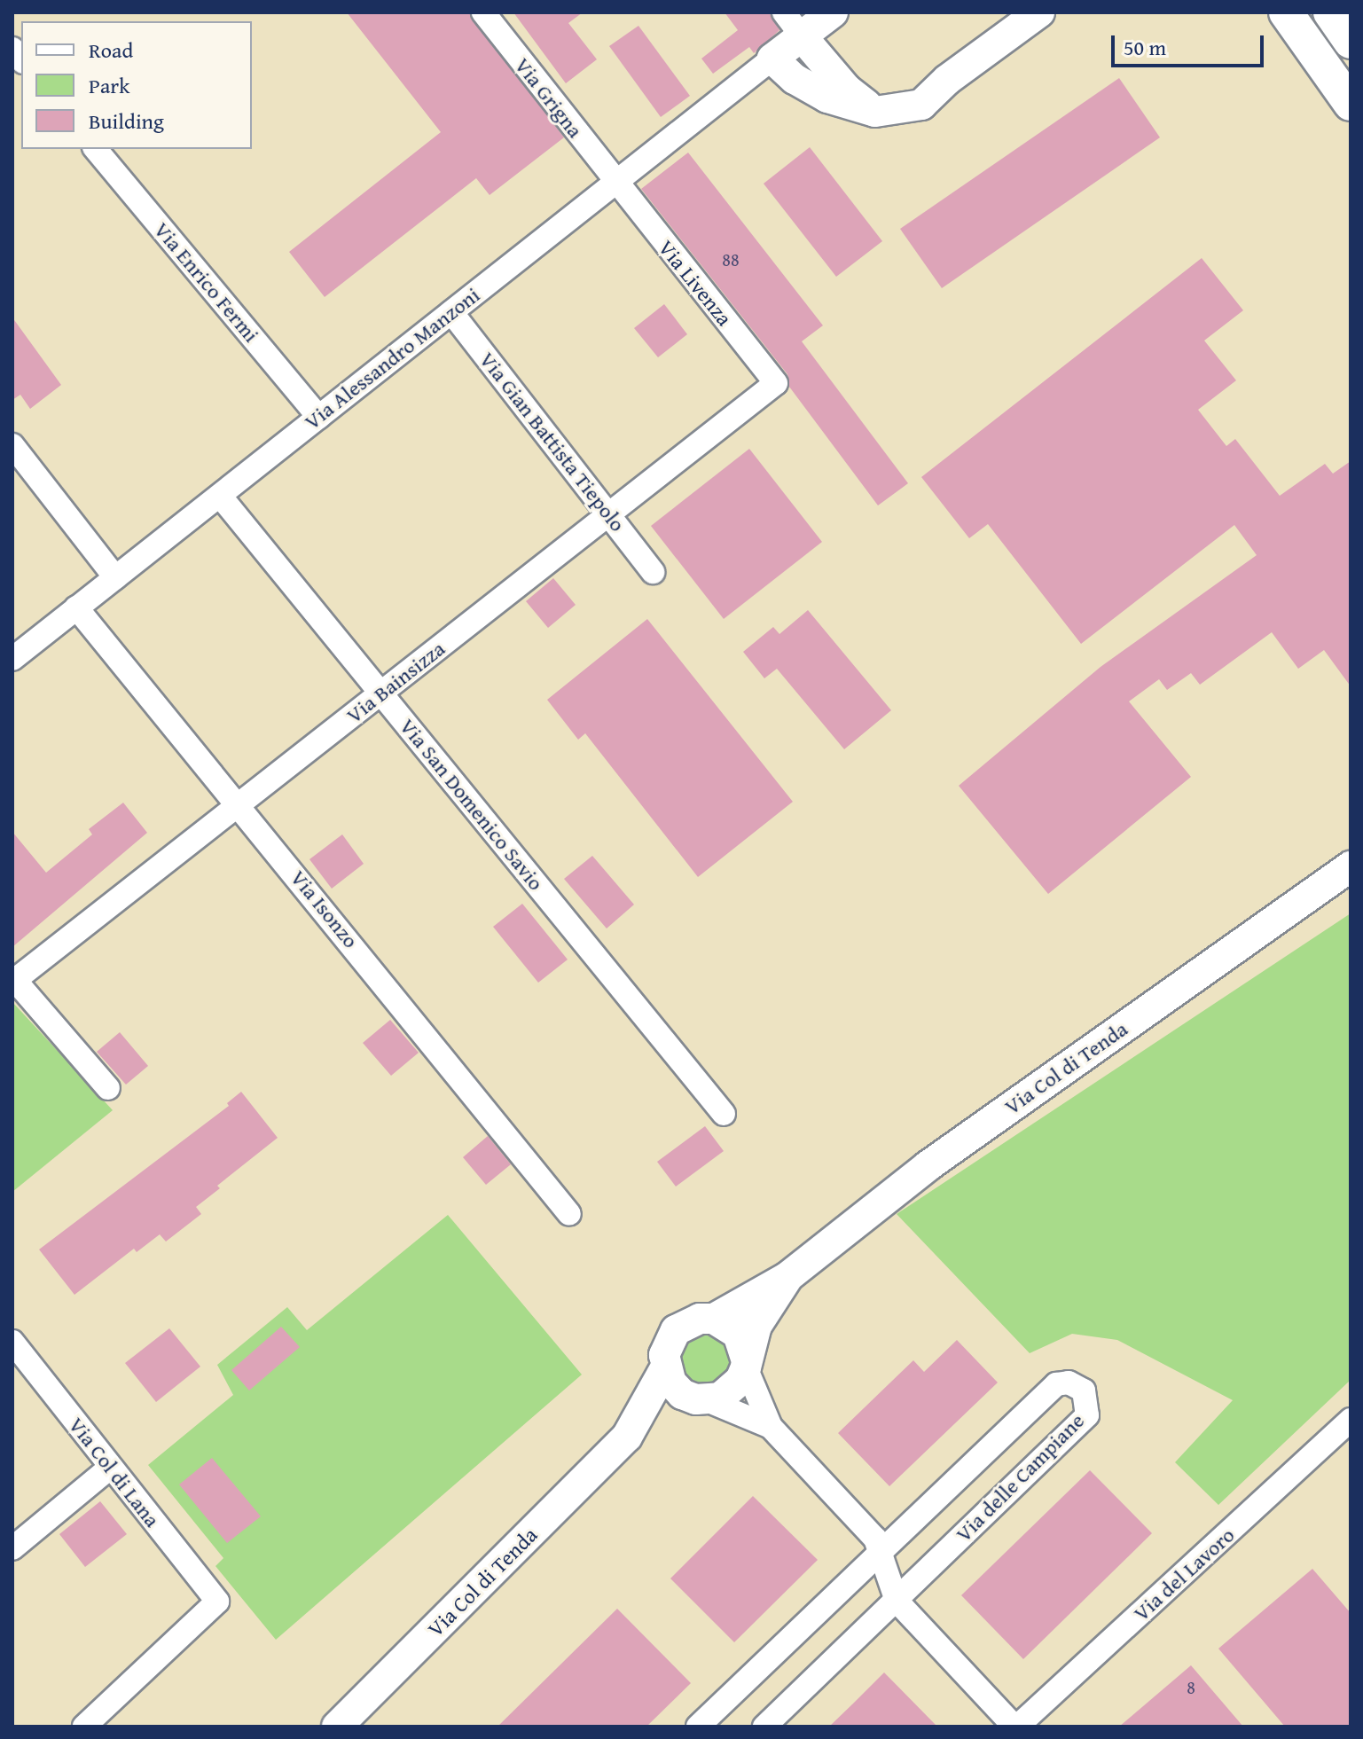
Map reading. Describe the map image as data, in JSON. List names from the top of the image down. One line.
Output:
{"streets":{"main road":["Via Alessandro Manzoni","Via Col di Tenda"],"street":["Via Grigna","Via Enrico Fermi","Via Livenza","Via Gian Battista Tiepolo","Via Bainsizza","Via San Domenico Savio","Via Isonzo","Via Col di Lana","Via delle Campiane","Via del Lavoro"]},"crossings":[["Via Grigna","Via Livenza"],["Via Grigna","Via Alessandro Manzoni"],["Via Enrico Fermi","Via Alessandro Manzoni"],["Via Livenza","Via Alessandro Manzoni"],["Via Livenza","Via Bainsizza"],["Via Alessandro Manzoni","Via Gian Battista Tiepolo"],["Via Alessandro Manzoni","Via San Domenico Savio"],["Via Alessandro Manzoni","Via Isonzo"],["Via Gian Battista Tiepolo","Via Bainsizza"],["Via Bainsizza","Via San Domenico Savio"],["Via Bainsizza","Via Isonzo"]],"house_numbers":["88","8"],"legend":["Road","Park","Building"],"scale_bar":"50 m"}
